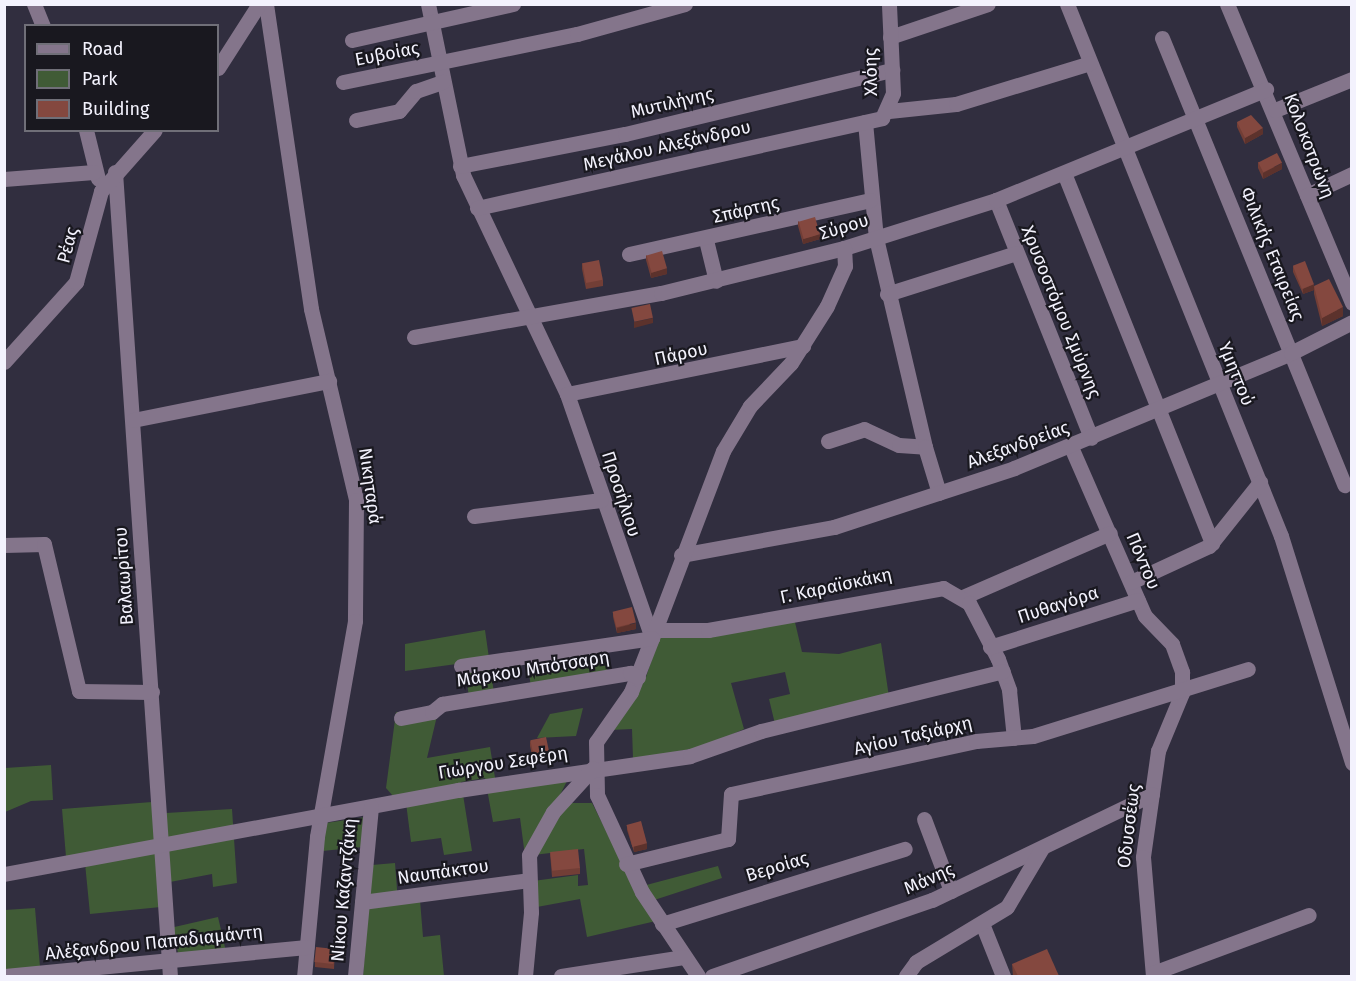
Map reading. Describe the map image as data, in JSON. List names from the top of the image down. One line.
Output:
{"streets":{"street":["Ευβοίας","Χλόης","Μυτιλήνης","Μεγάλου Αλεξάνδρου","Κολοκοτρώνη","Σπάρτης","Σύρου","Ρέας","Φιλικής Εταιρείας","Χρυσοστόμου Σμύρνης","Πάρου","Υμηττού","Αλεξανδρείας","Νικηταρά","Προσήλιου","Πόντου","Βαλαωρίτου","Γ. Καραϊσκάκη","Πυθαγόρα","Μάρκου Μπότσαρη","Αγίου Ταξιάρχη","Γιώργου Σεφέρη","Οδυσσέως","Βεροίας","Ναυπάκτου","Μάνης","Νίκου Καζαντζάκη","Αλέξανδρου Παπαδιαμάντη"]},"crossings":[["Ευβοίας","Προσήλιου"],["Χλόης","Μυτιλήνης"],["Χλόης","Μεγάλου Αλεξάνδρου"],["Μυτιλήνης","Προσήλιου"],["Μεγάλου Αλεξάνδρου","Προσήλιου"],["Κολοκοτρώνη","Σύρου"],["Σύρου","Φιλικής Εταιρείας"],["Σύρου","Χρυσοστόμου Σμύρνης"],["Σύρου","Υμηττού"],["Σύρου","Προσήλιου"],["Ρέας","Βαλαωρίτου"],["Φιλικής Εταιρείας","Αλεξανδρείας"],["Χρυσοστόμου Σμύρνης","Αλεξανδρείας"],["Πάρου","Προσήλιου"],["Υμηττού","Αλεξανδρείας"],["Αλεξανδρείας","Πόντου"],["Νικηταρά","Γιώργου Σεφέρη"],["Νικηταρά","Αλέξανδρου Παπαδιαμάντη"],["Προσήλιου","Γ. Καραϊσκάκη"],["Πόντου","Πυθαγόρα"],["Πόντου","Αγίου Ταξιάρχη"],["Πόντου","Οδυσσέως"],["Βαλαωρίτου","Γιώργου Σεφέρη"],["Βαλαωρίτου","Αλέξανδρου Παπαδιαμάντη"],["Αγίου Ταξιάρχη","Οδυσσέως"],["Γιώργου Σεφέρη","Νίκου Καζαντζάκη"],["Οδυσσέως","Μάνης"],["Ναυπάκτου","Νίκου Καζαντζάκη"]],"legend":["Road","Park","Building"]}
